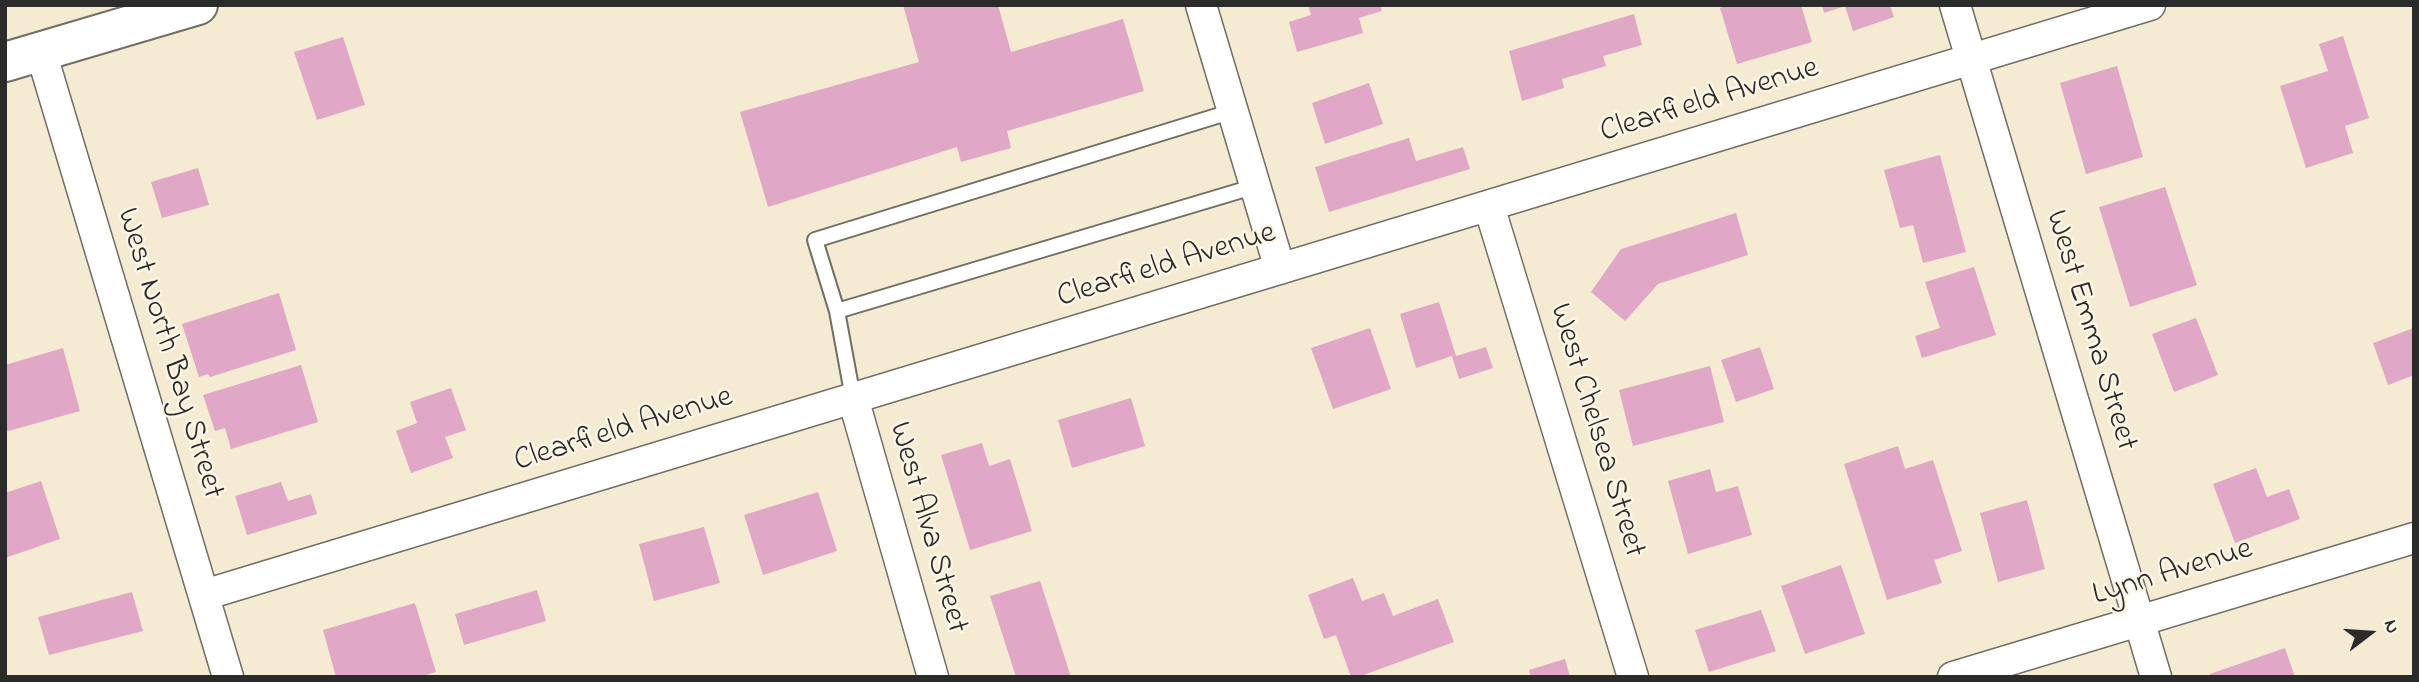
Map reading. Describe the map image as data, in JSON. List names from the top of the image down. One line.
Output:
{"streets":{"street":["Clearfield Avenue","West Emma Street","West North Bay Street","West Chelsea Street","West Alva Street","Lynn Avenue"]},"crossings":[["Clearfield Avenue","West Emma Street"],["Clearfield Avenue","West North Bay Street"],["Clearfield Avenue","West Chelsea Street"],["Clearfield Avenue","West Alva Street"],["West Emma Street","Lynn Avenue"]],"north":"right"}
